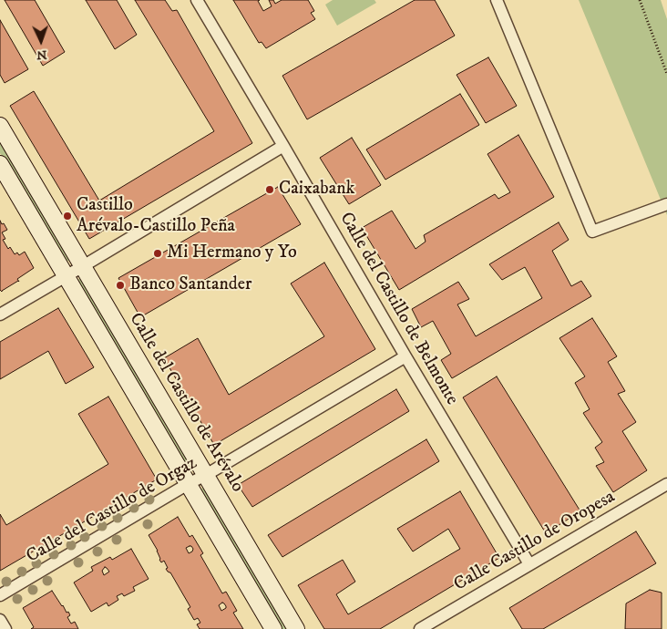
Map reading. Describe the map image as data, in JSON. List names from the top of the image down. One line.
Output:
{"streets":{"street":["Calle del Castillo de Belmonte","Calle del Castillo de Arévalo","Calle del Castillo de Orgaz","Calle Castillo de Oropesa"]},"crossings":[["Calle del Castillo de Belmonte","Calle del Castillo de Orgaz"],["Calle del Castillo de Belmonte","Calle Castillo de Oropesa"],["Calle del Castillo de Arévalo","Calle del Castillo de Orgaz"]],"places":["Caixabank","Castillo Arévalo-Castillo Peña","Mi Hermano y Yo","Banco Santander"],"north":"bottom"}
